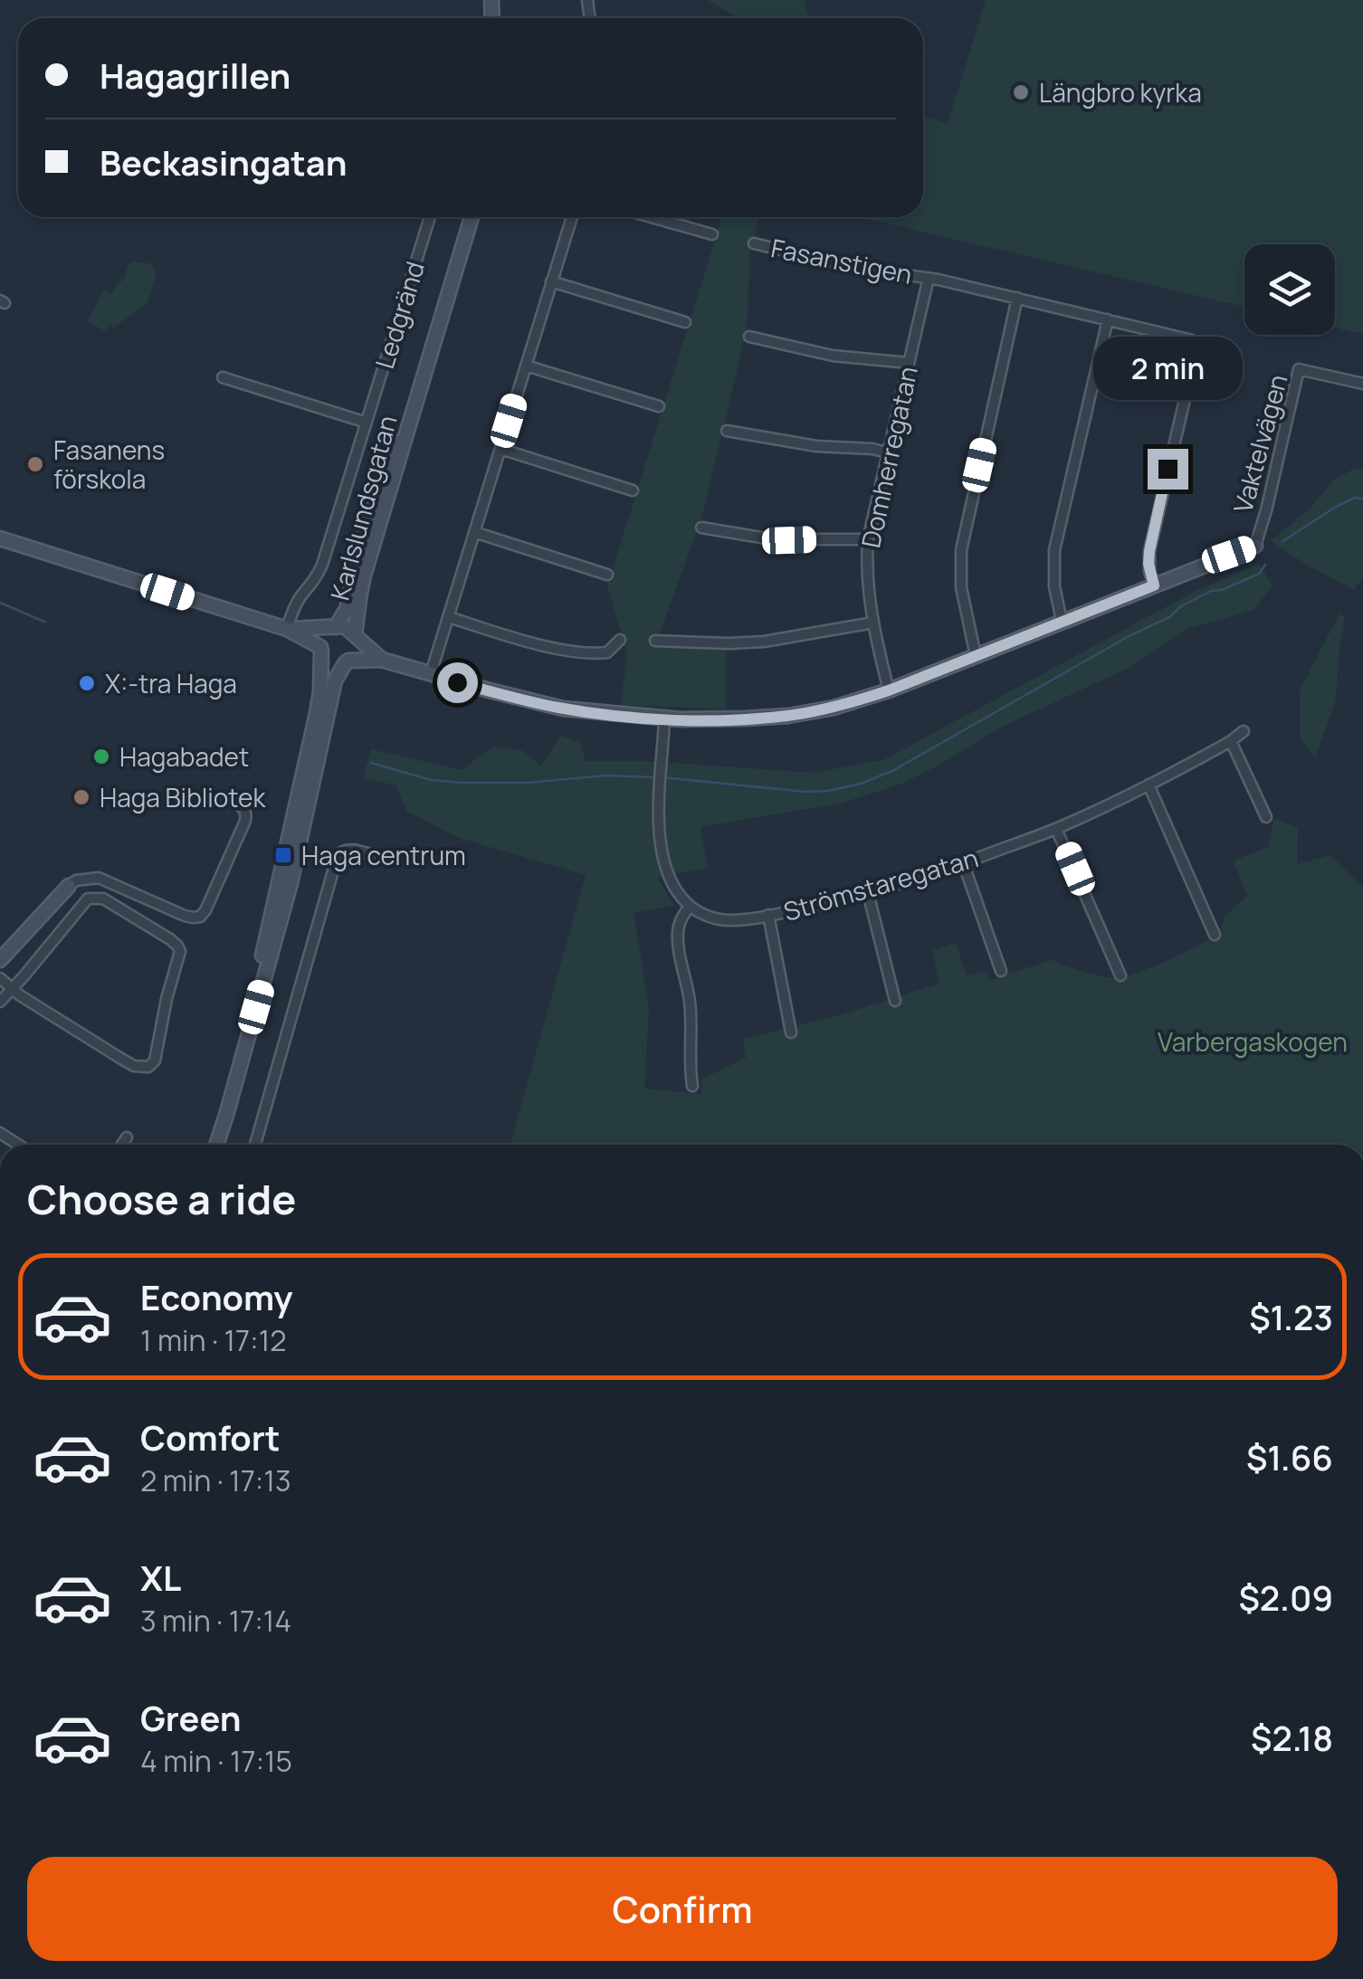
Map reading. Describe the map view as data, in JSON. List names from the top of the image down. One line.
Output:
{"streets":{"main road":["Vaktelvägen","Karlslundsgatan"],"street":["Fasanstigen","Ledgränd","Domherregatan","Strömstaregatan"]},"crossings":[["Fasanstigen","Vaktelvägen"],["Fasanstigen","Domherregatan"],["Vaktelvägen","Domherregatan"],["Vaktelvägen","Karlslundsgatan"]],"parks":["Varbergaskogen"],"places":{"other":["Längbro kyrka","Fasanens förskola","X:-tra Haga","Hagabadet","Haga Bibliotek"],"transit":["Haga centrum"]},"page":{"banner":["Hagagrillen","Beckasingatan"],"bubble":"2 min","heading":"Choose a ride","list":[{"name":"Economy","note":"1 min · 17:12","value":"$1.23"},{"name":"Comfort","note":"2 min · 17:13","value":"$1.66"},{"name":"XL","note":"3 min · 17:14","value":"$2.09"},{"name":"Green","note":"4 min · 17:15","value":"$2.18"}],"buttons":"Confirm"}}
